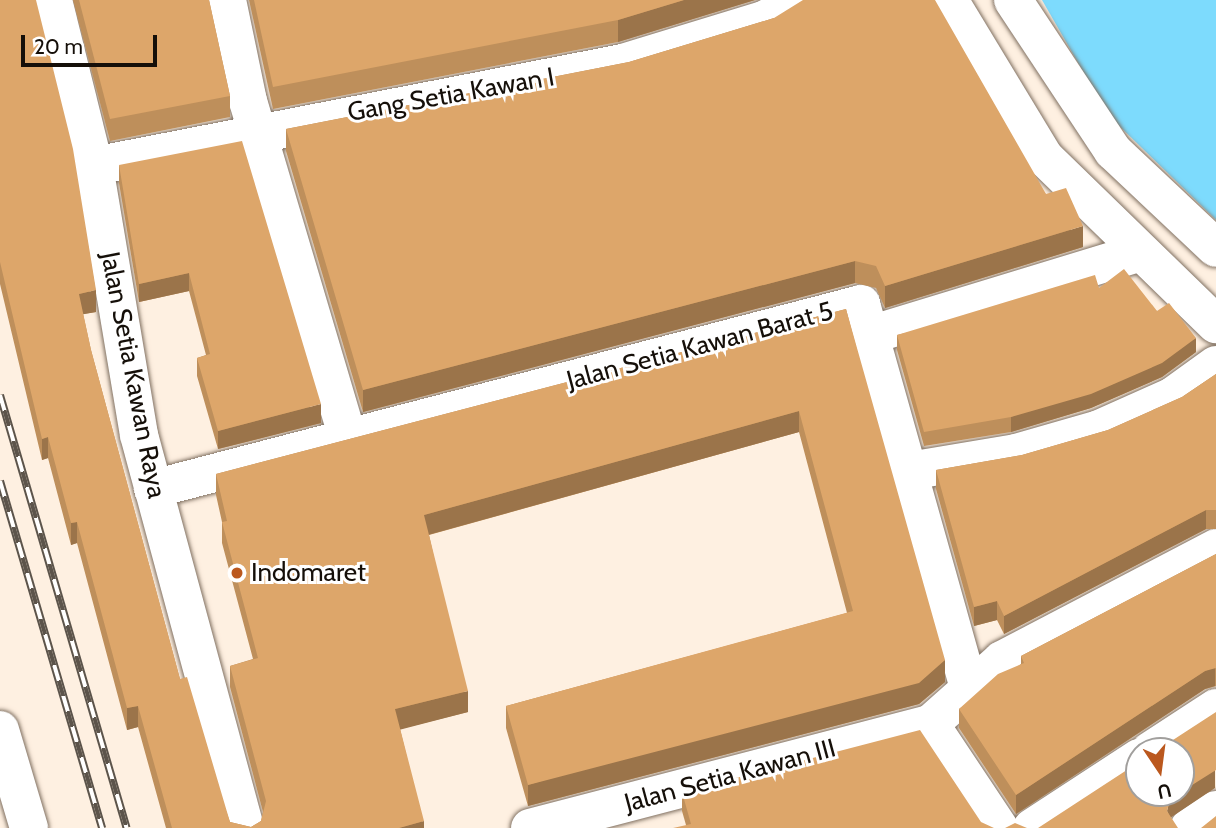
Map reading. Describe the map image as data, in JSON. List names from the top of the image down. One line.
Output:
{"streets":{"street":["Gang Setia Kawan I","Jalan Setia Kawan Barat 5","Jalan Setia Kawan Raya","Jalan Setia Kawan III"]},"crossings":[["Gang Setia Kawan I","Jalan Setia Kawan Raya"],["Jalan Setia Kawan Barat 5","Jalan Setia Kawan Raya"]],"places":["Indomaret"],"scale_bar":"20 m","north":"bottom"}
